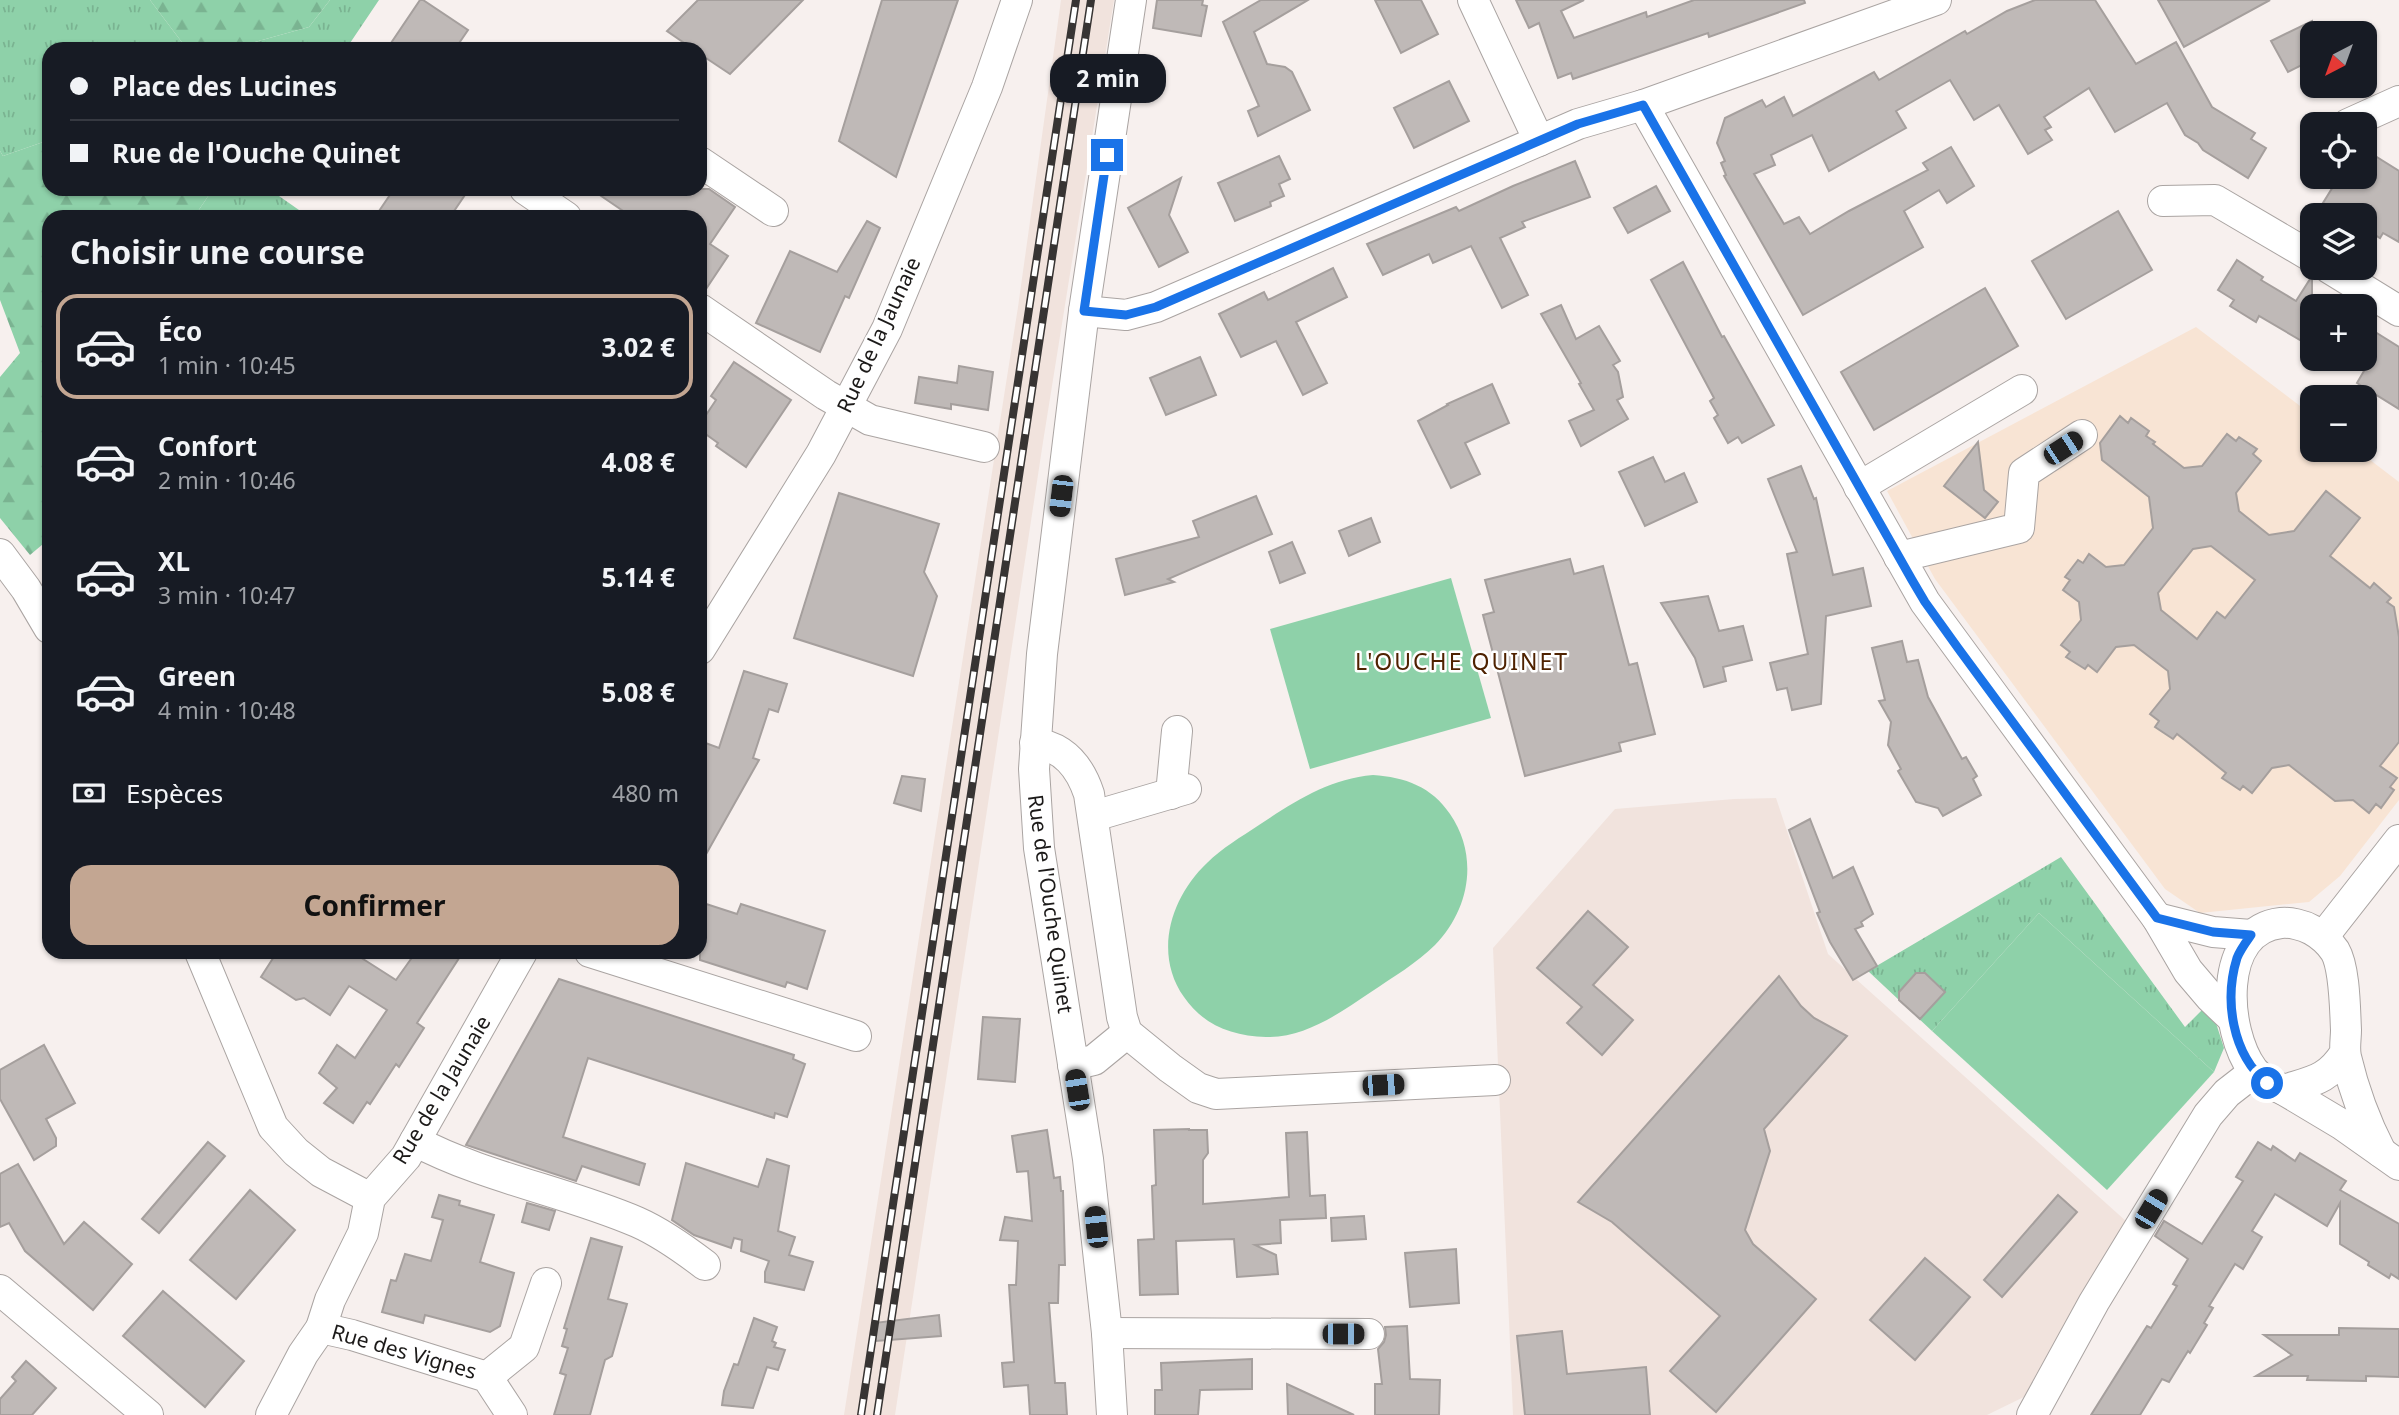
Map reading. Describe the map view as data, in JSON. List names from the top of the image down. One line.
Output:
{"streets":{"street":["Rue de la Jaunaie","Rue de l'Ouche Quinet","Rue des Vignes"]},"crossings":[["Rue de la Jaunaie","Rue des Vignes"]],"districts":["L'OUCHE QUINET"],"north":"bottom left","page":{"map_buttons":["+","−"],"banner":["Place des Lucines","Rue de l'Ouche Quinet"],"bubble":"2 min","heading":"Choisir une course","list":[{"name":"Éco","note":"1 min · 10:45","value":"3.02 €"},{"name":"Confort","note":"2 min · 10:46","value":"4.08 €"},{"name":"XL","note":"3 min · 10:47","value":"5.14 €"},{"name":"Green","note":"4 min · 10:48","value":"5.08 €"}],"pay":["Espèces","480 m"],"buttons":"Confirmer"}}
